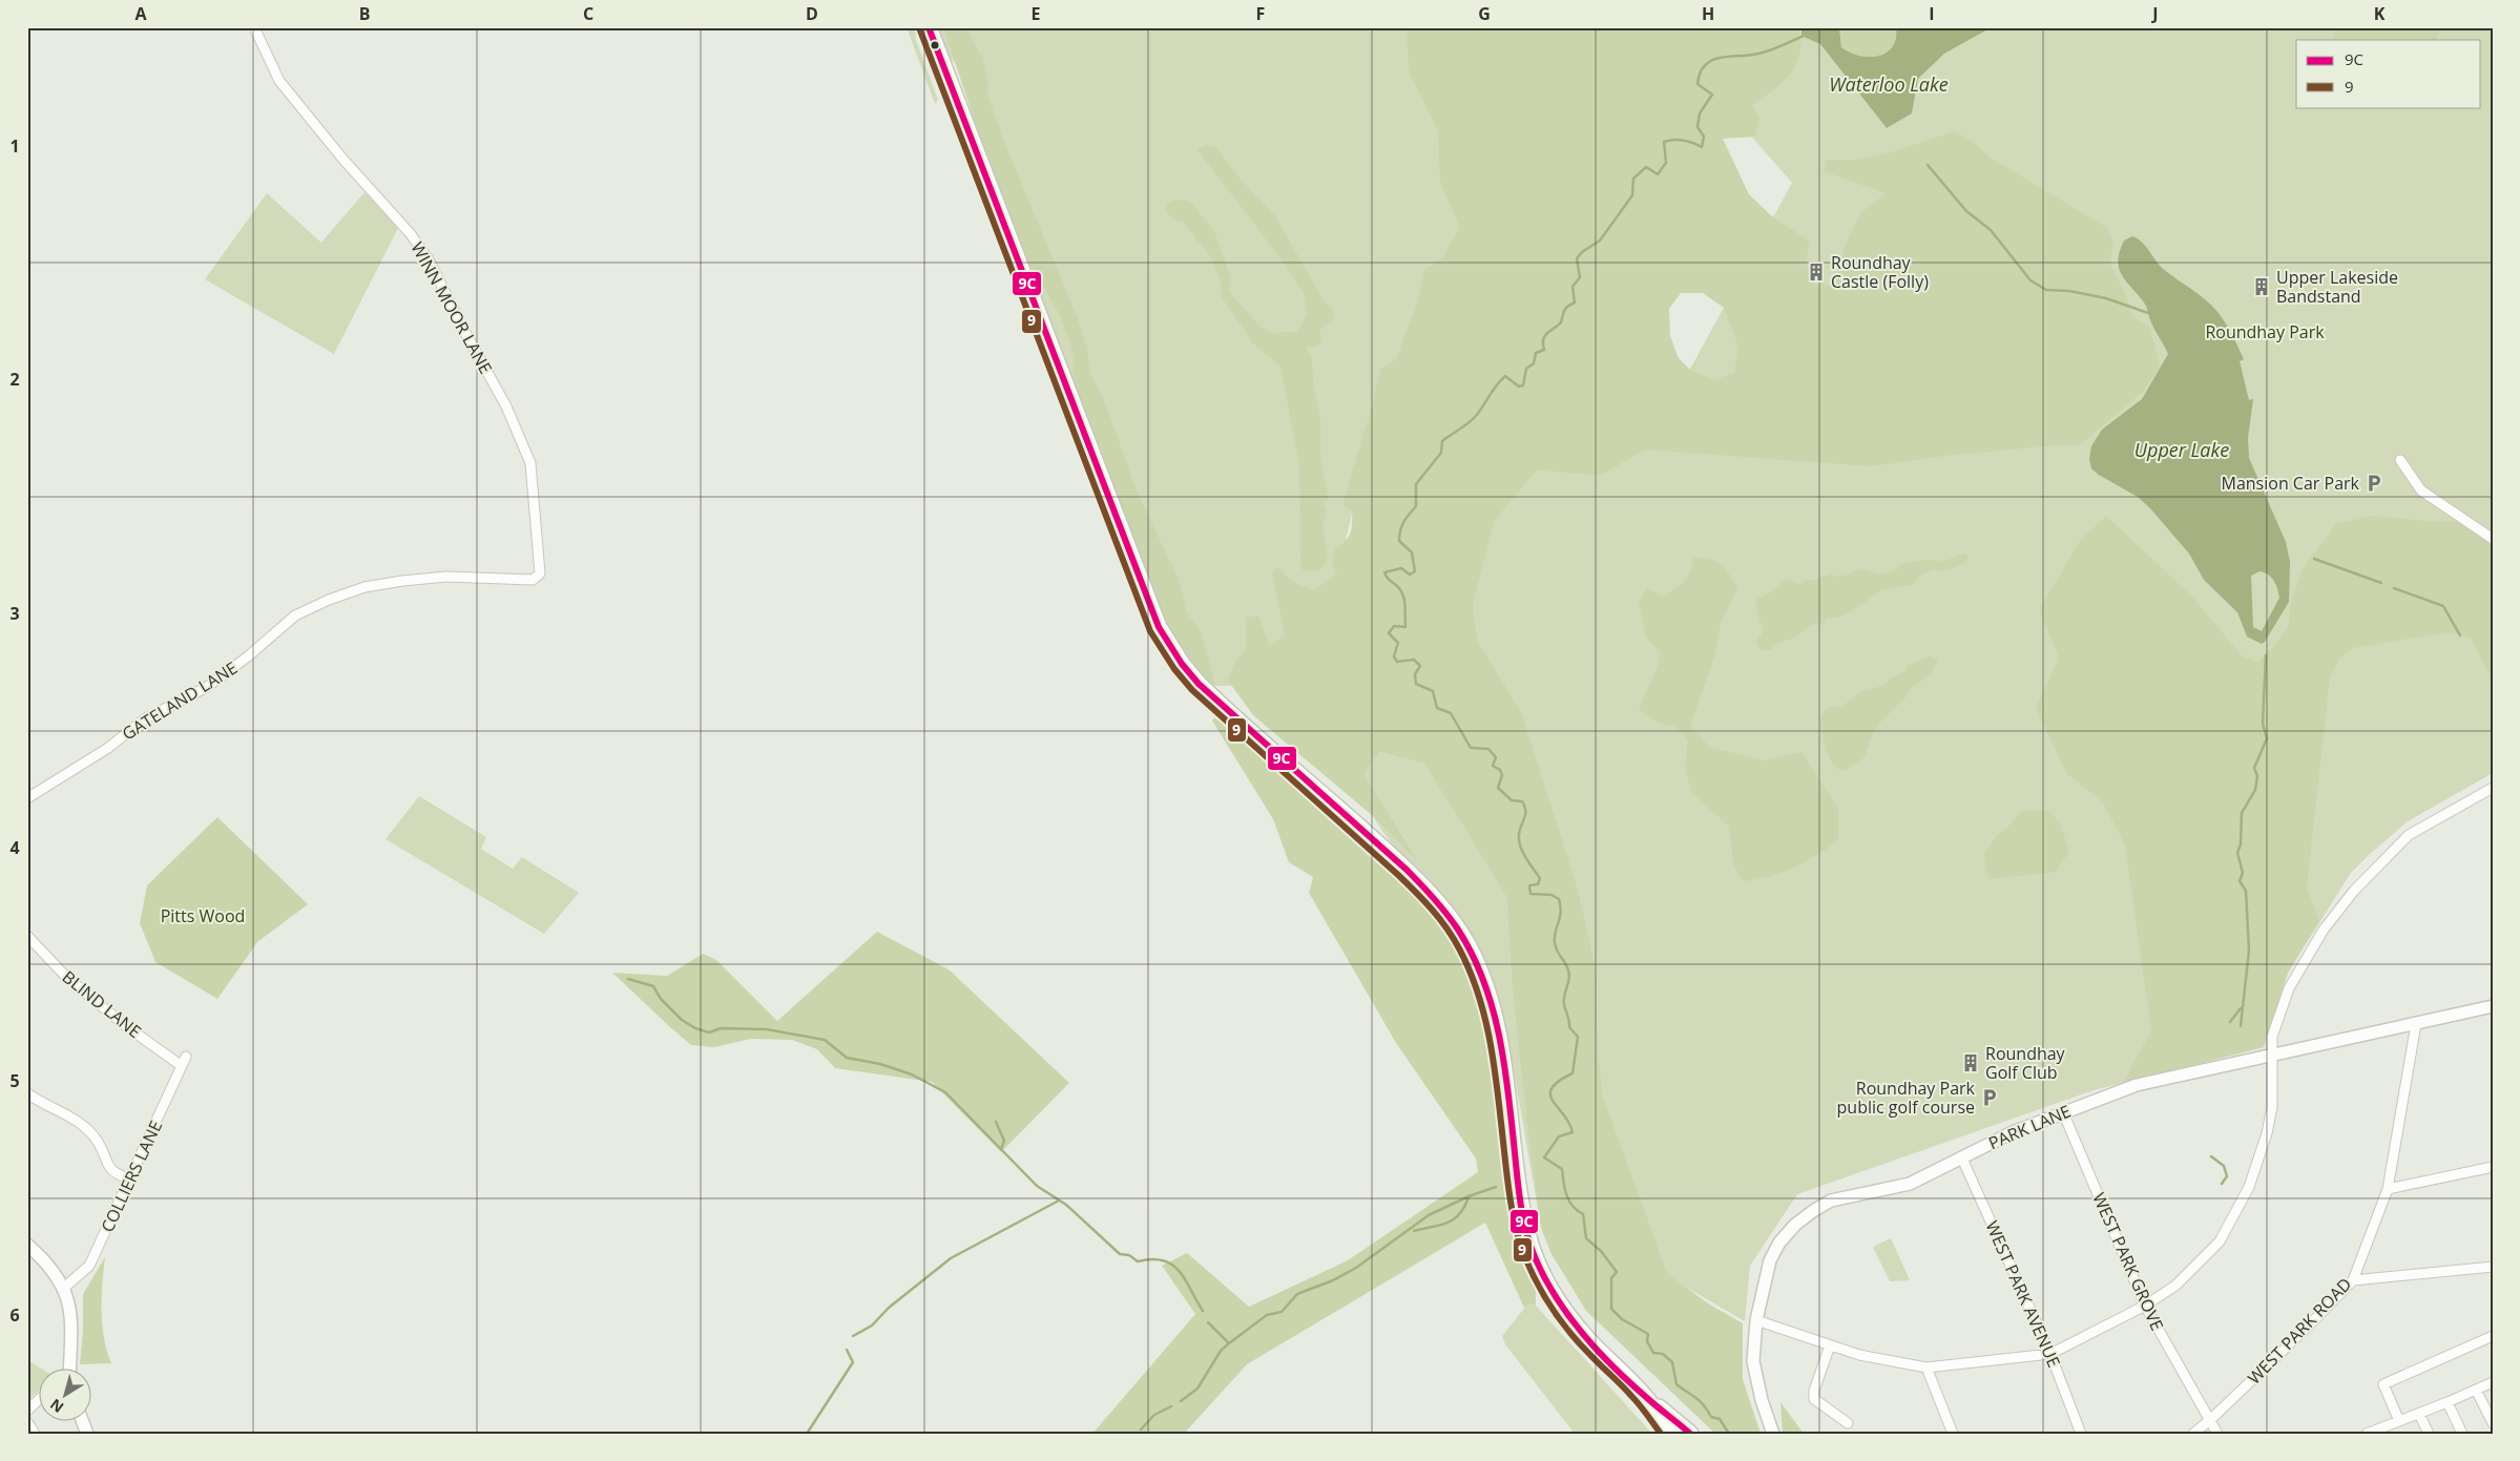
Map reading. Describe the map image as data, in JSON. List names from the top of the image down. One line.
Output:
{"streets":{"street":["WINN MOOR LANE","GATELAND LANE","BLIND LANE","PARK LANE","COLLIERS LANE","WEST PARK GROVE","WEST PARK AVENUE","WEST PARK ROAD"]},"crossings":[["WINN MOOR LANE","GATELAND LANE"],["BLIND LANE","COLLIERS LANE"],["PARK LANE","WEST PARK GROVE"],["PARK LANE","WEST PARK AVENUE"],["PARK LANE","WEST PARK ROAD"],["WEST PARK GROVE","WEST PARK ROAD"]],"water":["Waterloo Lake","Upper Lake"],"parks":["Roundhay Park","Pitts Wood"],"places":{"building":["Roundhay Castle (Folly)","Upper Lakeside Bandstand","Roundhay Golf Club"],"parking":["Mansion Car Park","Roundhay Park public golf course"]},"lines":["transit line 9C","transit line 9"],"legend":["9C","9"],"north":"bottom left","grid":{"columns":["A","B","C","D","E","F","G","H","I","J","K"],"rows":["1","2","3","4","5","6"]}}
